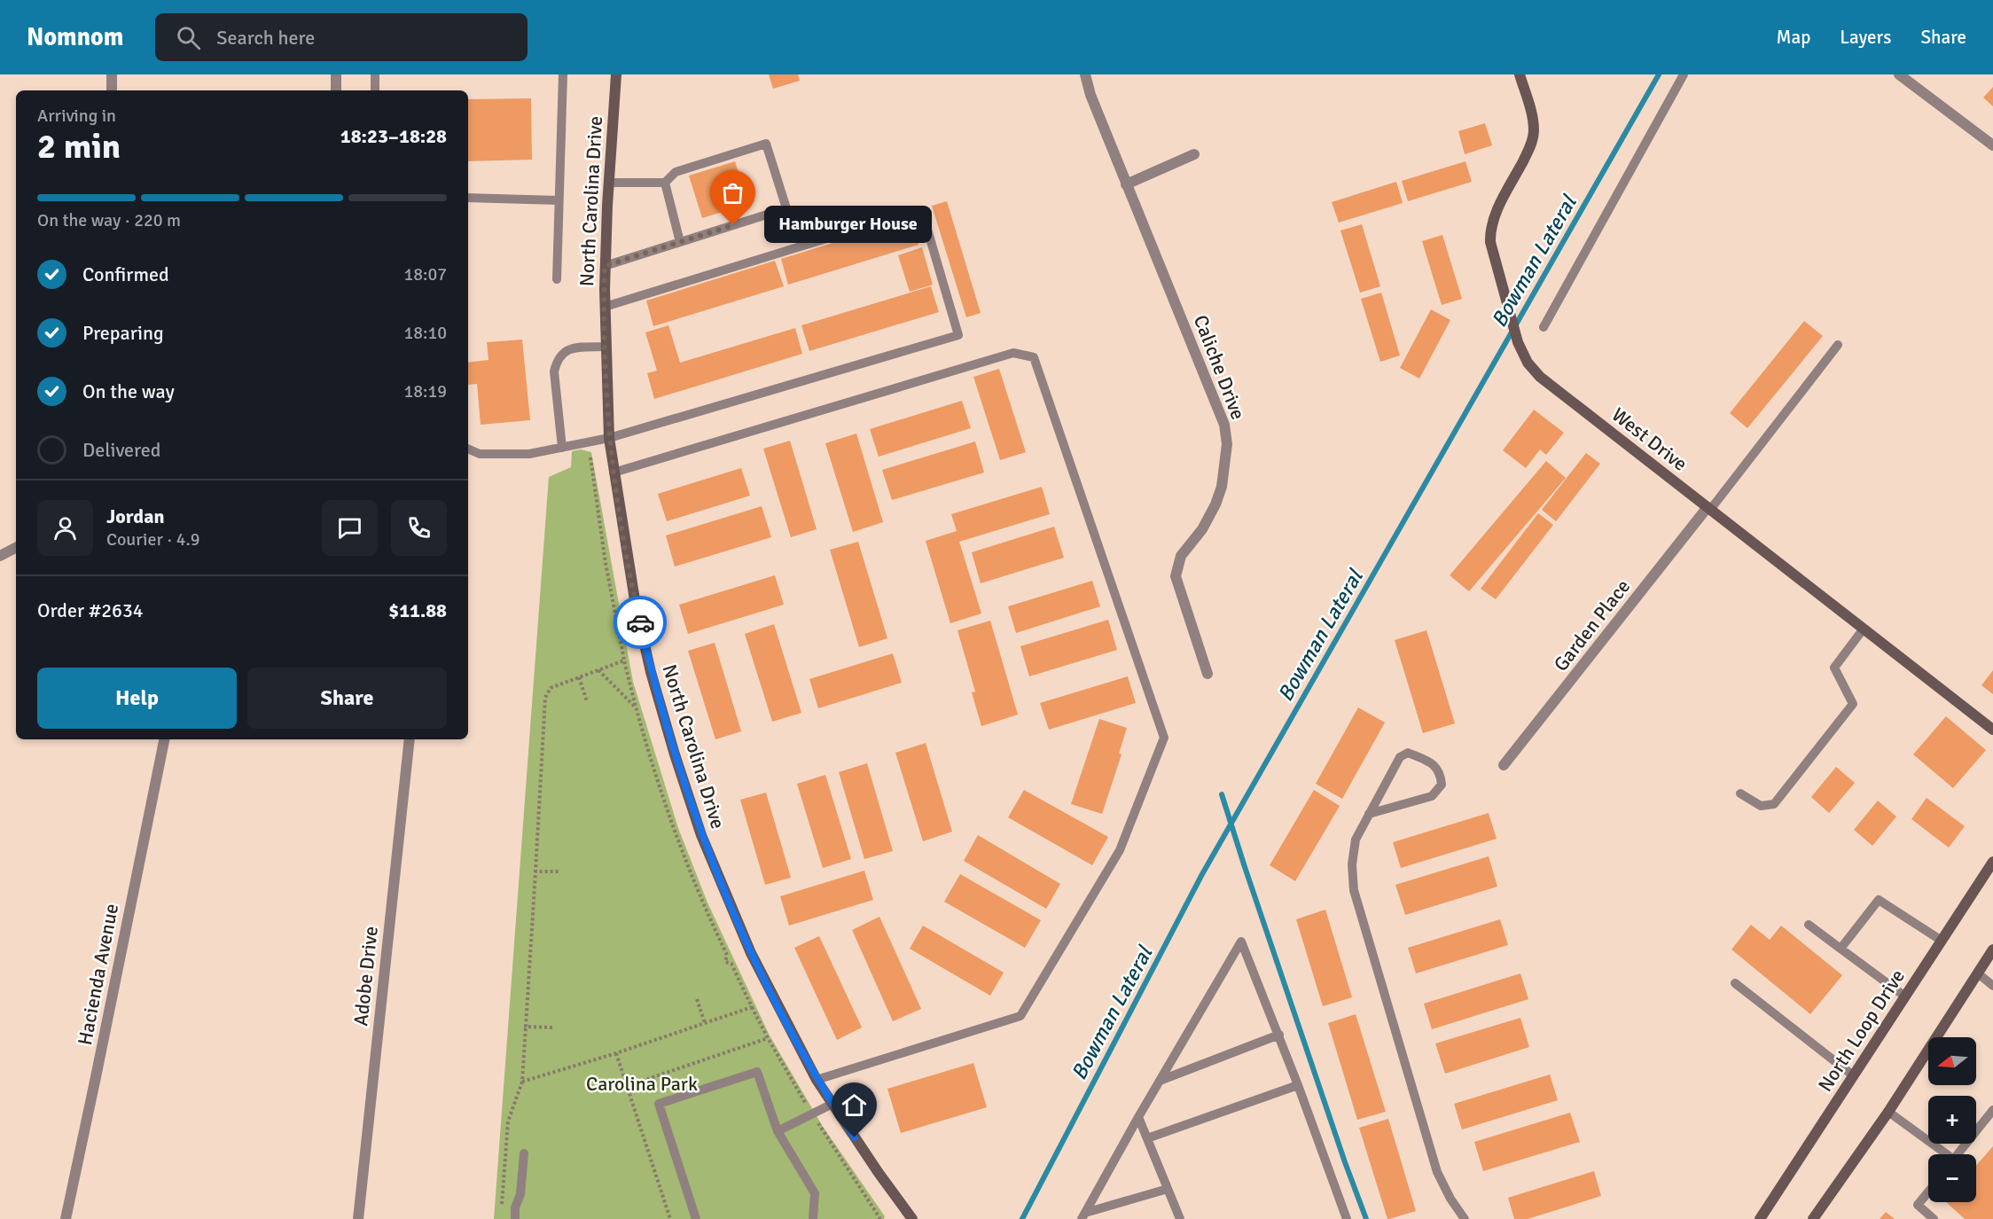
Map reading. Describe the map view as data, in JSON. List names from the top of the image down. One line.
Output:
{"streets":{"main road":["North Carolina Drive","West Drive","North Loop Drive"],"street":["Caliche Drive","Garden Place","Hacienda Avenue","Adobe Drive"]},"crossings":[["West Drive","Garden Place"]],"water":["Bowman Lateral"],"parks":["Carolina Park"],"places":["Hamburger House"],"north":"left","page":{"header":"Nomnom","search":"Search here","nav":["Map","Layers","Share"],"heading":["2 min","Arriving in","18:23–18:28"],"panel":["Jordan","Courier · 4.9","Order #2634","$11.88"],"bar":"On the way · 220 m","bubble":"Hamburger House","list":[["Confirmed","18:07"],["Preparing","18:10"],["On the way","18:19"],"Delivered"],"buttons":["Help","Share"],"map_buttons":["+","−"]}}
